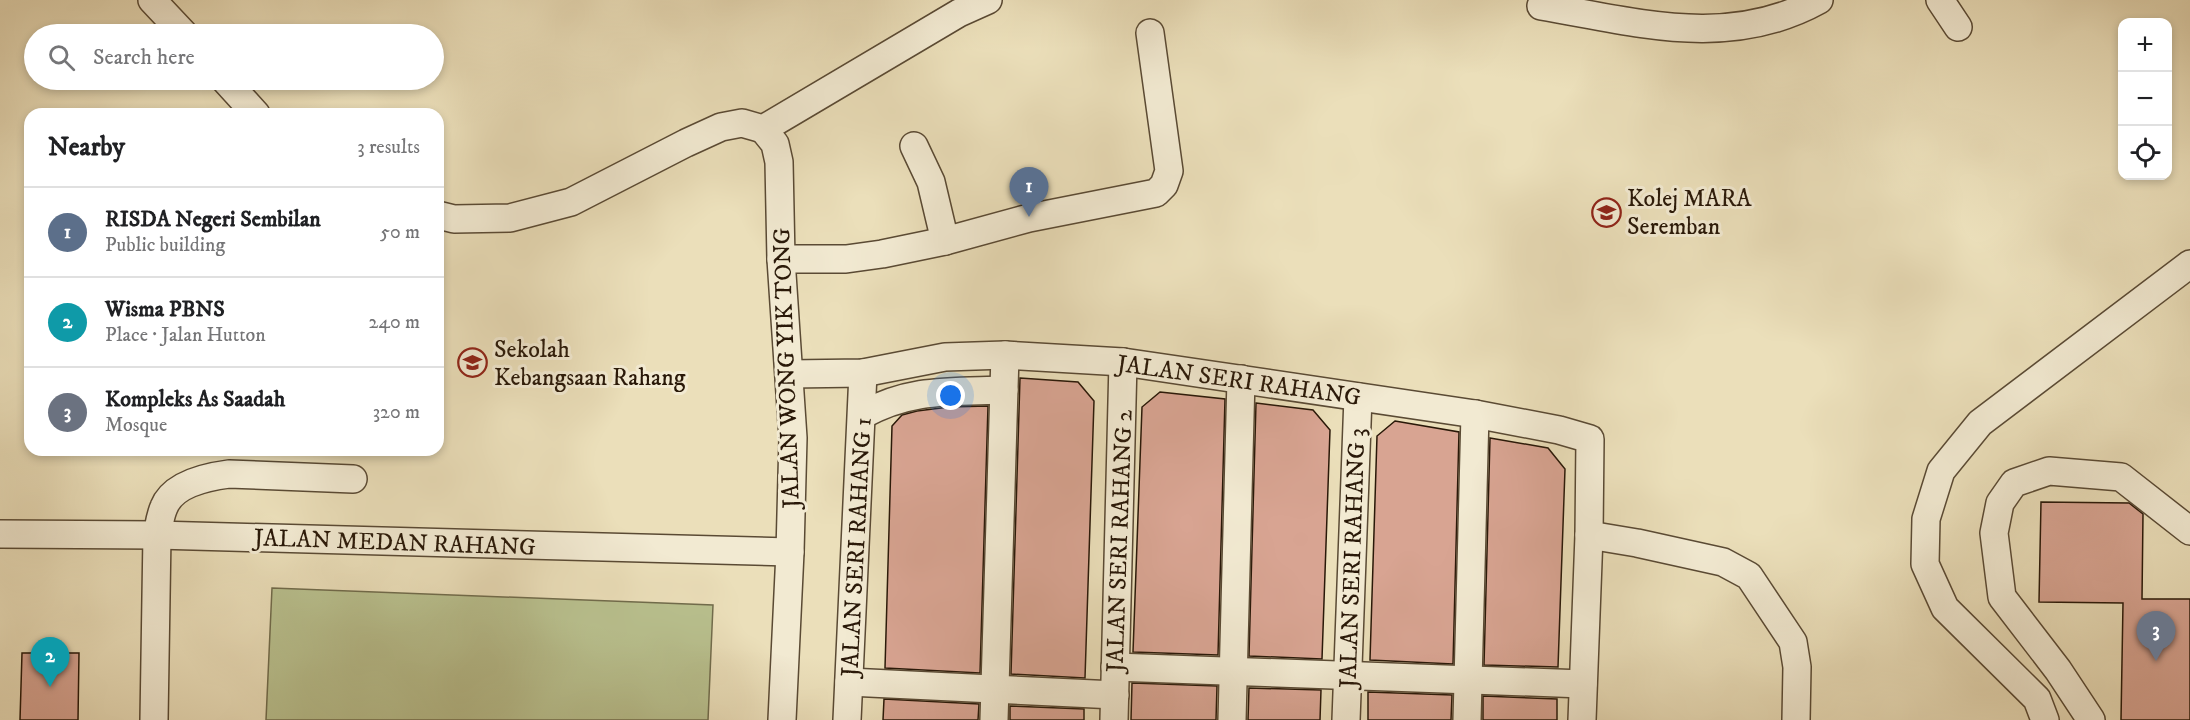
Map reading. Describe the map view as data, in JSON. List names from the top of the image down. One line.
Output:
{"streets":{"street":["JALAN WONG YIK TONG","JALAN SERI RAHANG","JALAN SERI RAHANG 2","JALAN MEDAN RAHANG","JALAN SERI RAHANG 1","JALAN SERI RAHANG 3"]},"crossings":[["JALAN WONG YIK TONG","JALAN SERI RAHANG"],["JALAN WONG YIK TONG","JALAN MEDAN RAHANG"],["JALAN SERI RAHANG","JALAN SERI RAHANG 2"],["JALAN SERI RAHANG","JALAN SERI RAHANG 1"],["JALAN SERI RAHANG","JALAN SERI RAHANG 3"]],"places":{"school or university":["Kolej MARA Seremban","Sekolah Kebangsaan Rahang"]},"page":{"map_buttons":["+","−"],"search":"Search here","heading":["Nearby","3 results"],"pins":["1","3","2"],"list":[{"mark":"1","name":"RISDA Negeri Sembilan","note":"Public building","value":"50 m"},{"mark":"2","name":"Wisma PBNS","note":"Place · Jalan Hutton","value":"240 m"},{"mark":"3","name":"Kompleks As Saadah","note":"Mosque","value":"320 m"}]}}
